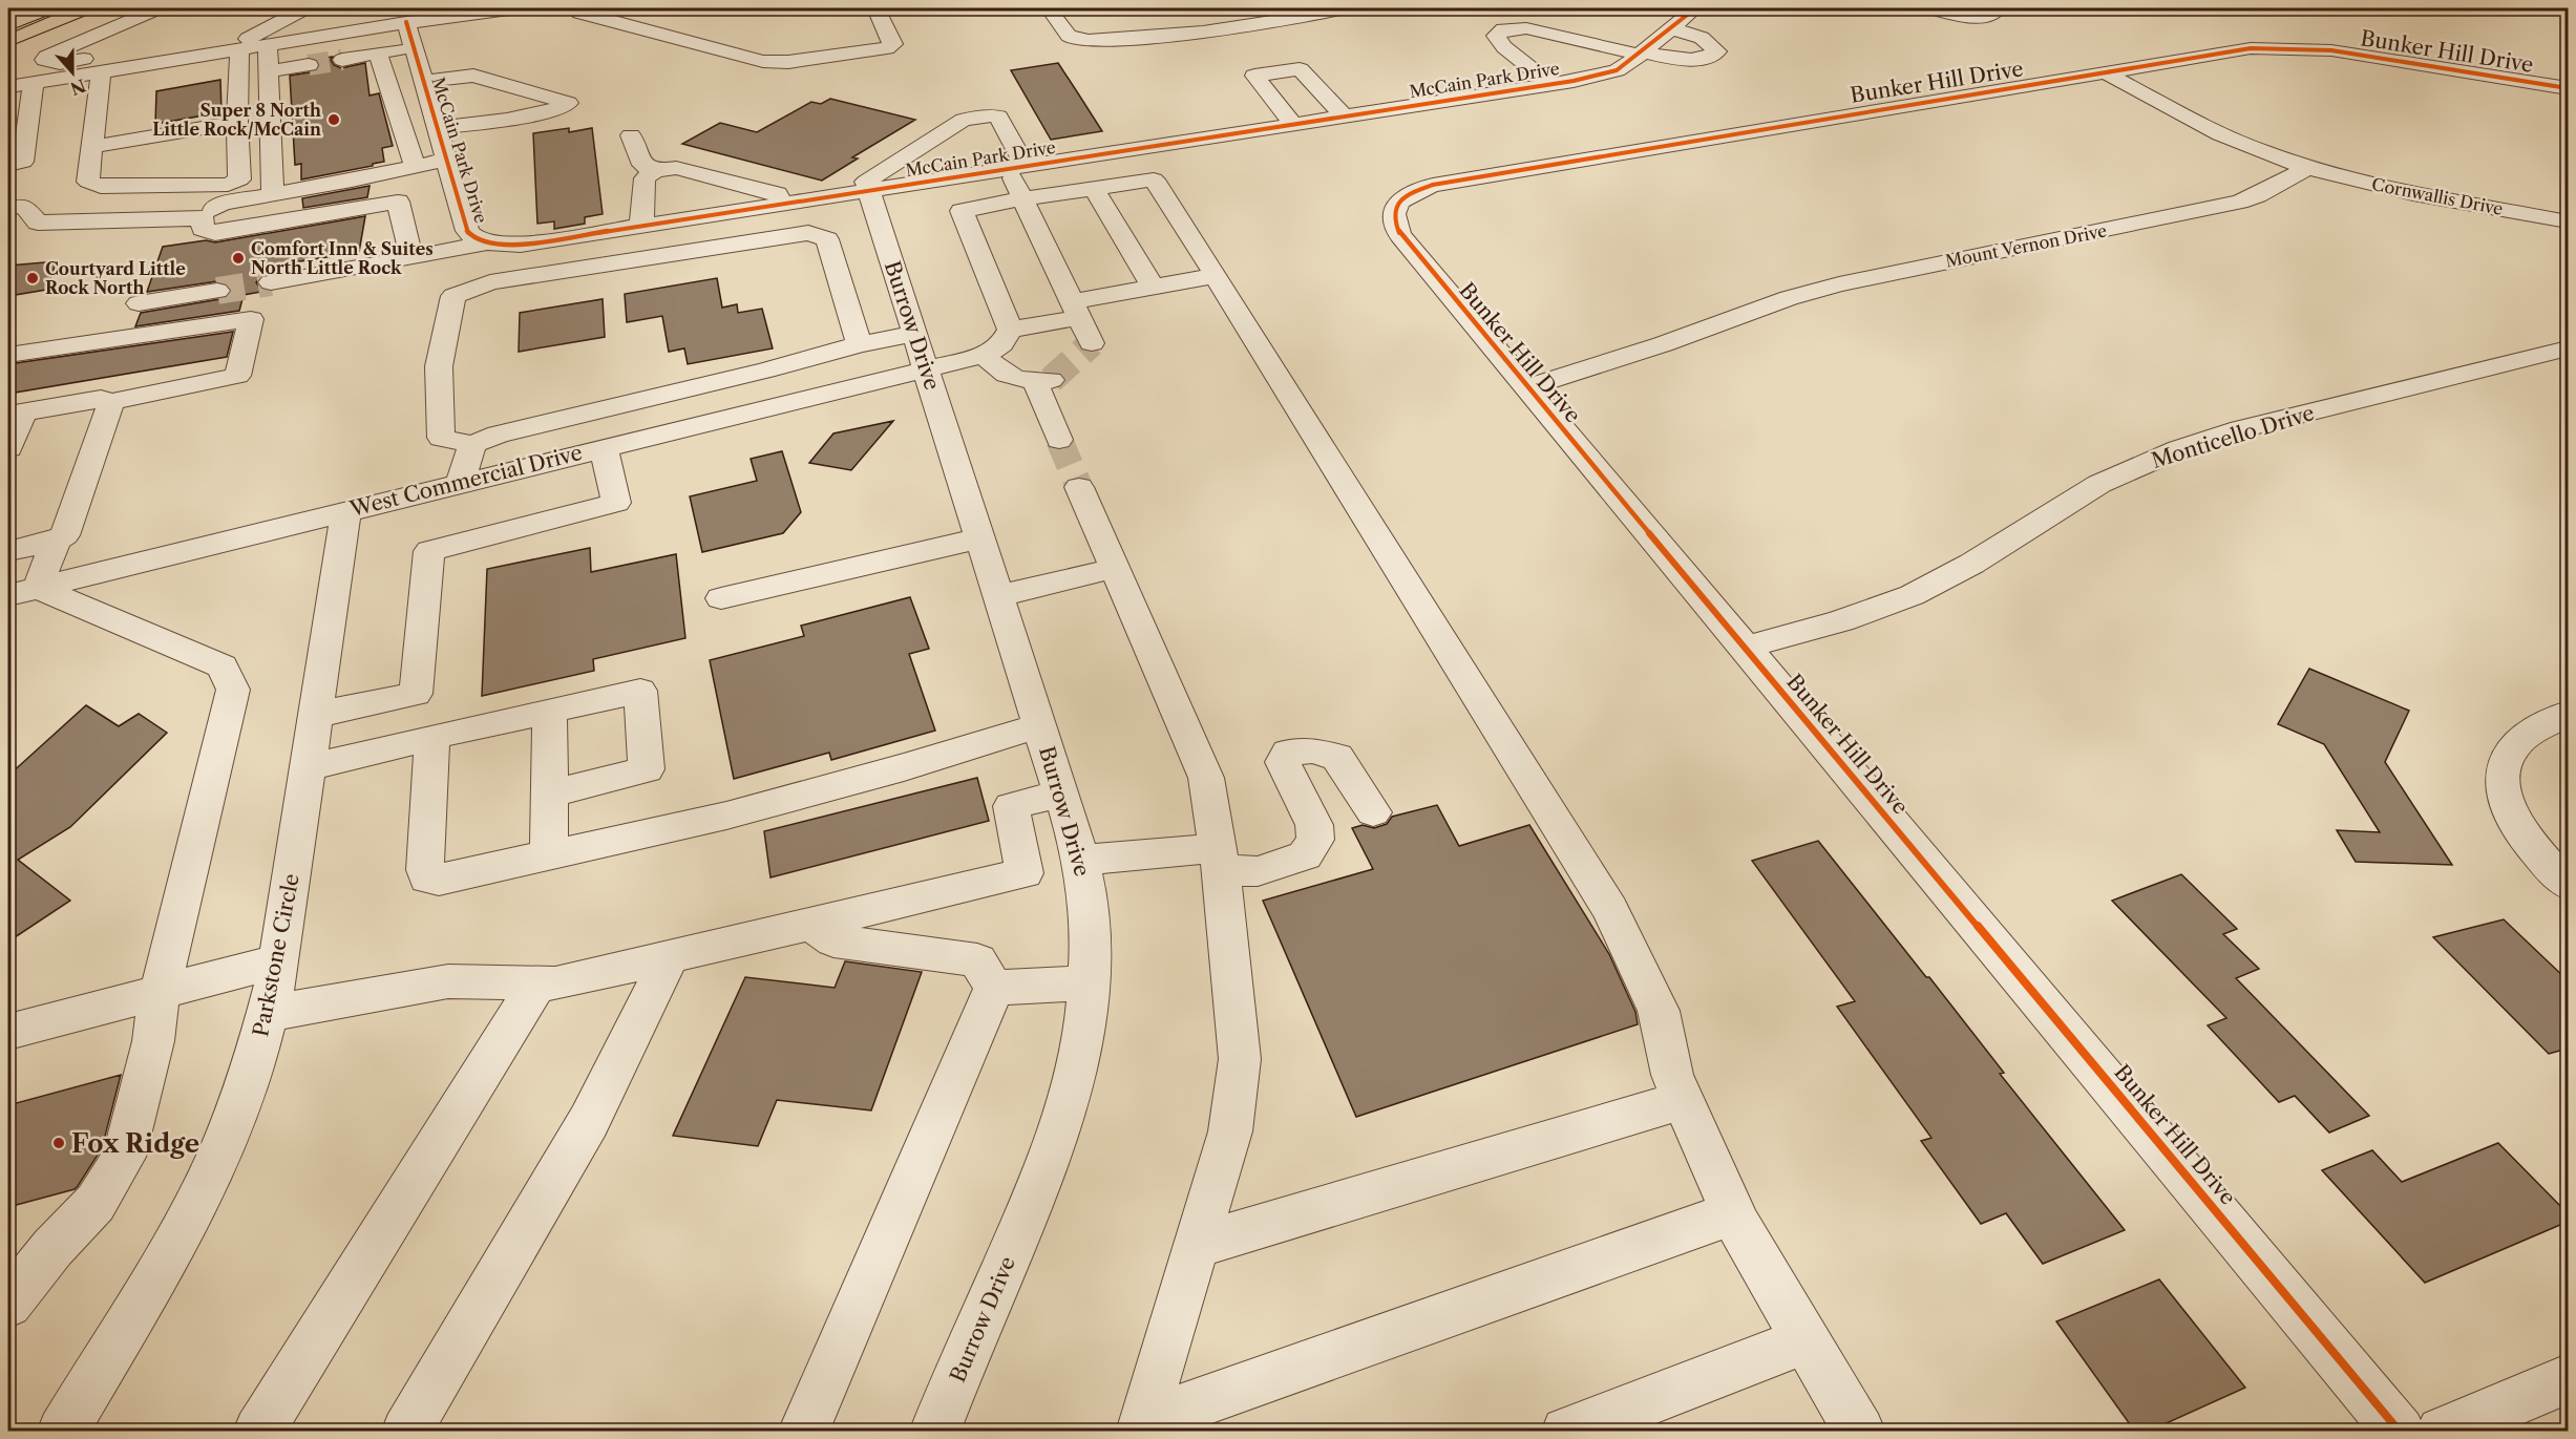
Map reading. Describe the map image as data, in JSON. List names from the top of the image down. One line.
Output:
{"streets":{"street":["Bunker Hill Drive","McCain Park Drive","Cornwallis Drive","Mount Vernon Drive","Burrow Drive","Monticello Drive","West Commercial Drive","Parkstone Circle"]},"crossings":[["Bunker Hill Drive","Mount Vernon Drive"],["Bunker Hill Drive","Monticello Drive"],["McCain Park Drive","Burrow Drive"],["Cornwallis Drive","Mount Vernon Drive"],["Burrow Drive","West Commercial Drive"],["West Commercial Drive","Parkstone Circle"]],"places":["Super 8 North Little Rock/McCain","Comfort Inn & Suites North Little Rock","Courtyard Little Rock North","Fox Ridge"],"north":"bottom"}
